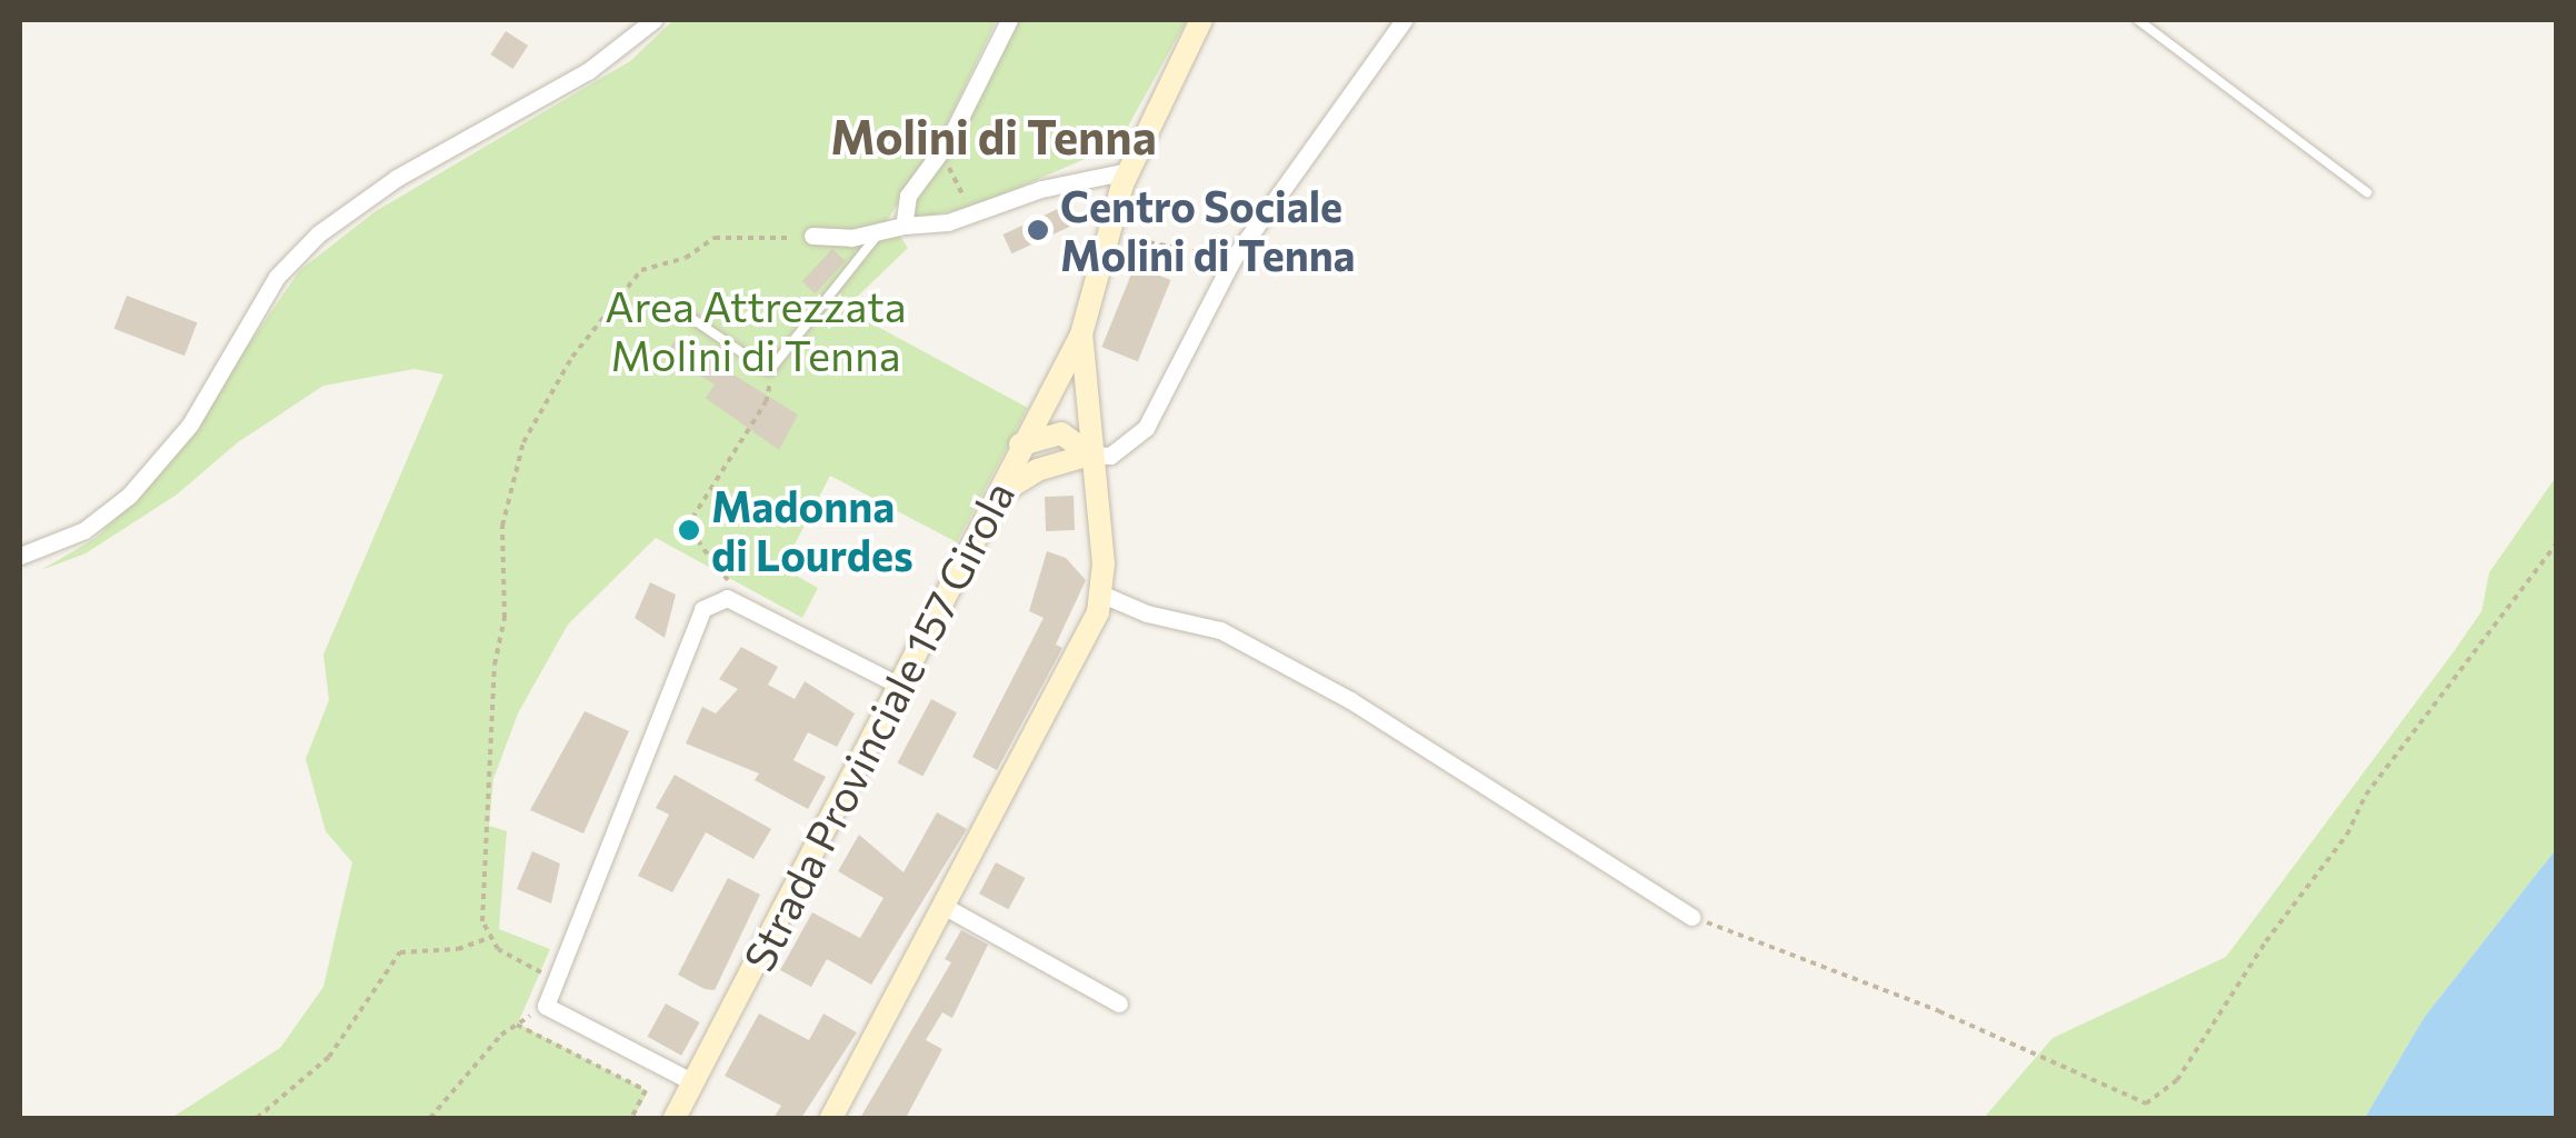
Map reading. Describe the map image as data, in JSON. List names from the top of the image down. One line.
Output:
{"streets":{"main road":["Strada Provinciale 157 Girola"]},"districts":["Molini di Tenna"],"parks":["Area Attrezzata Molini di Tenna"],"places":["Centro Sociale Molini di Tenna","Madonna di Lourdes"]}
